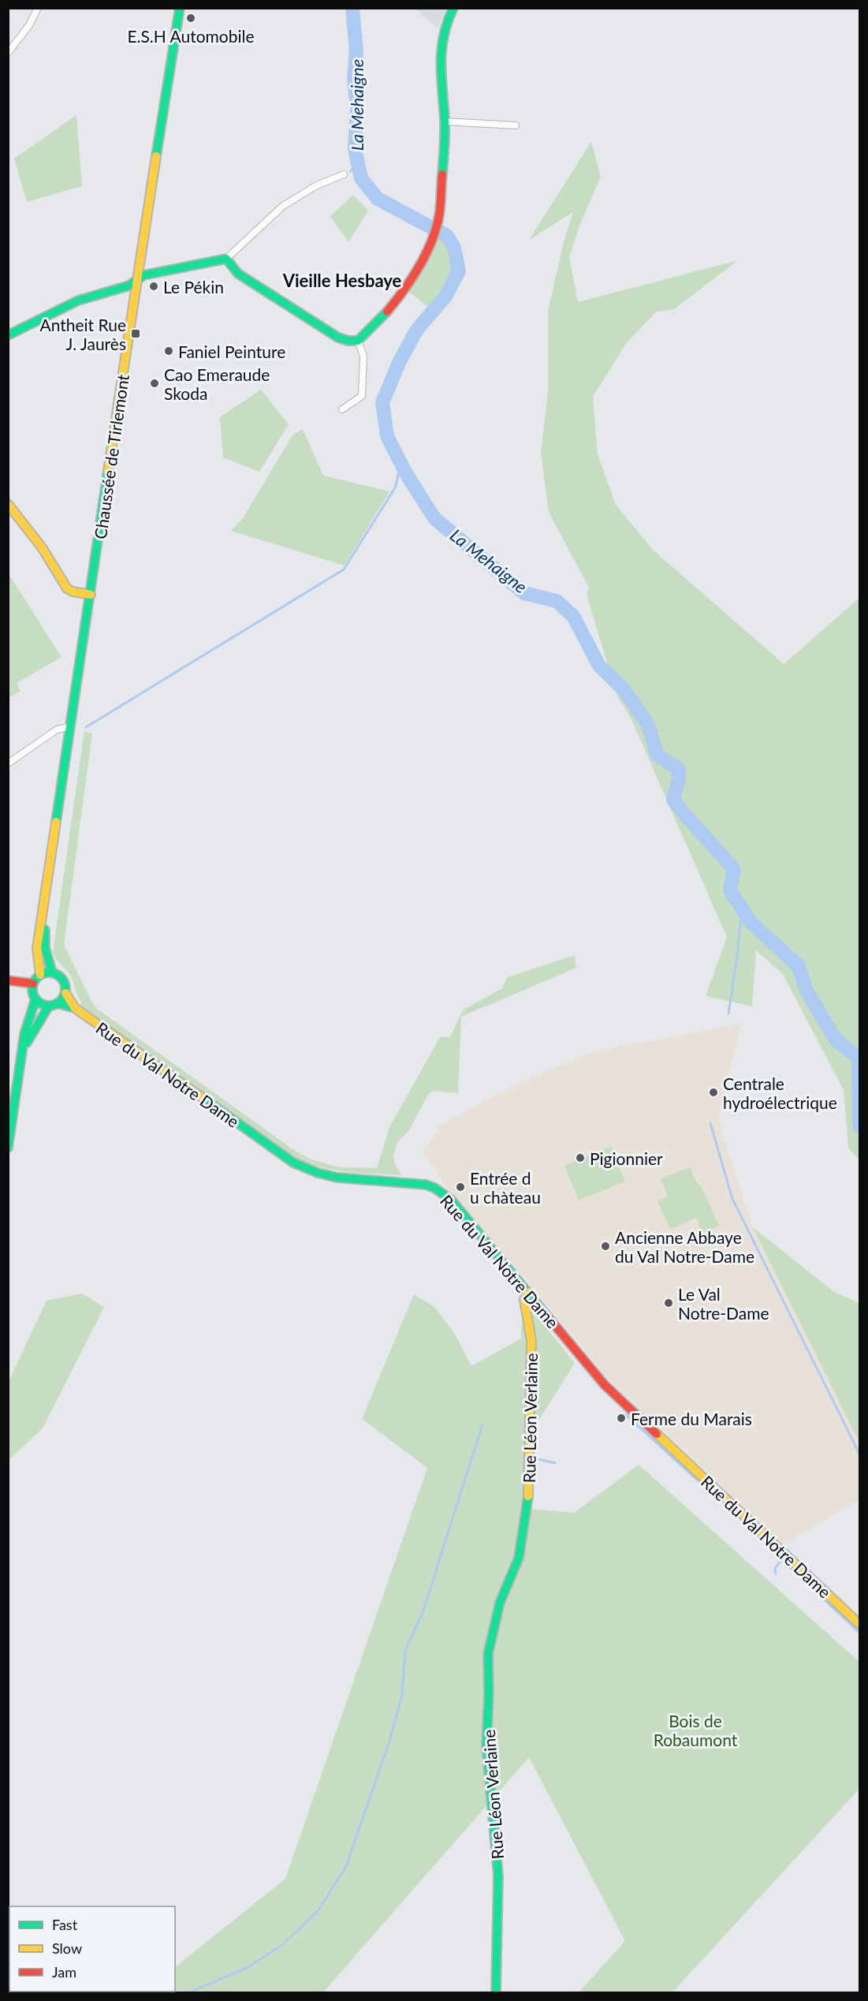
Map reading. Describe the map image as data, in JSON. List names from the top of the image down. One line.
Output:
{"streets":{"main road":["Chaussée de Tirlemont","Rue du Val Notre Dame","Rue Léon Verlaine"]},"crossings":[["Chaussée de Tirlemont","Rue du Val Notre Dame"],["Rue du Val Notre Dame","Rue Léon Verlaine"]],"districts":["Vieille Hesbaye"],"water":["La Mehaigne"],"parks":["Bois de Robaumont"],"places":{"other":["E.S.H Automobile","Le Pékin","Faniel Peinture","Cao Emeraude Skoda","Centrale hydroélectrique","Pigionnier","Entrée d u chàteau","Ancienne Abbaye du Val Notre-Dame","Le Val Notre-Dame","Ferme du Marais"],"transit":["Antheit Rue J. Jaurès"]},"legend":["Fast","Slow","Jam"]}
